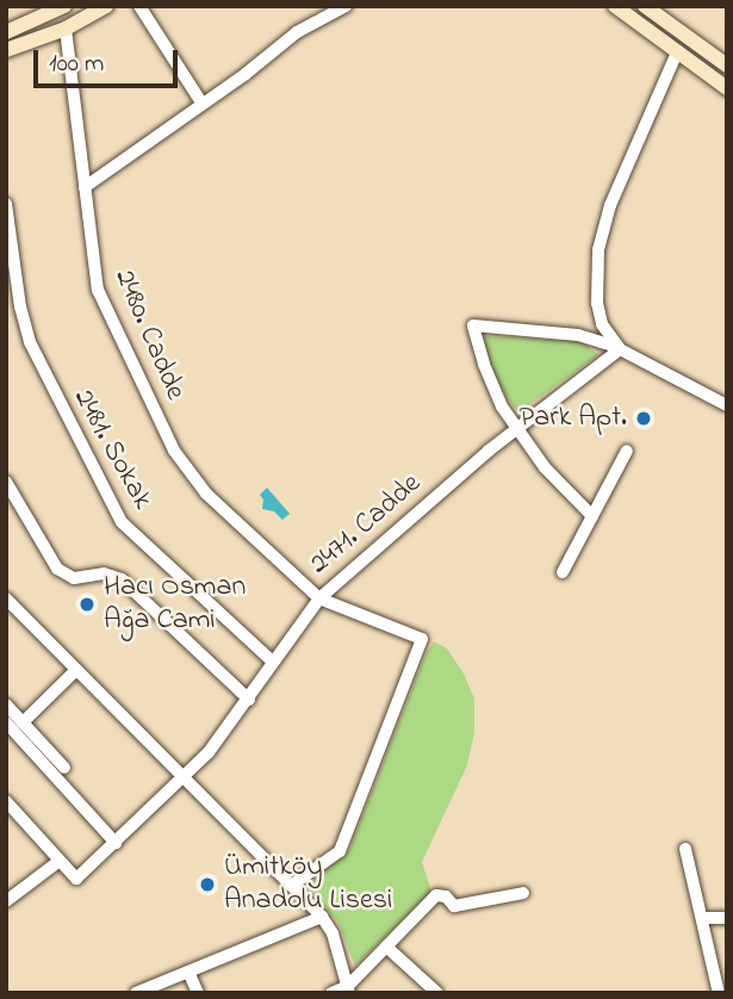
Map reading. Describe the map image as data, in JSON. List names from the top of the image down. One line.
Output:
{"streets":{"street":["2480. Cadde","2481. Sokak","2471. Cadde"]},"crossings":[["2480. Cadde","2471. Cadde"],["2481. Sokak","2471. Cadde"]],"places":["Park Apt.","Hacı Osman Ağa Cami","Ümitköy Anadolu Lisesi"],"scale_bar":"100 m"}
